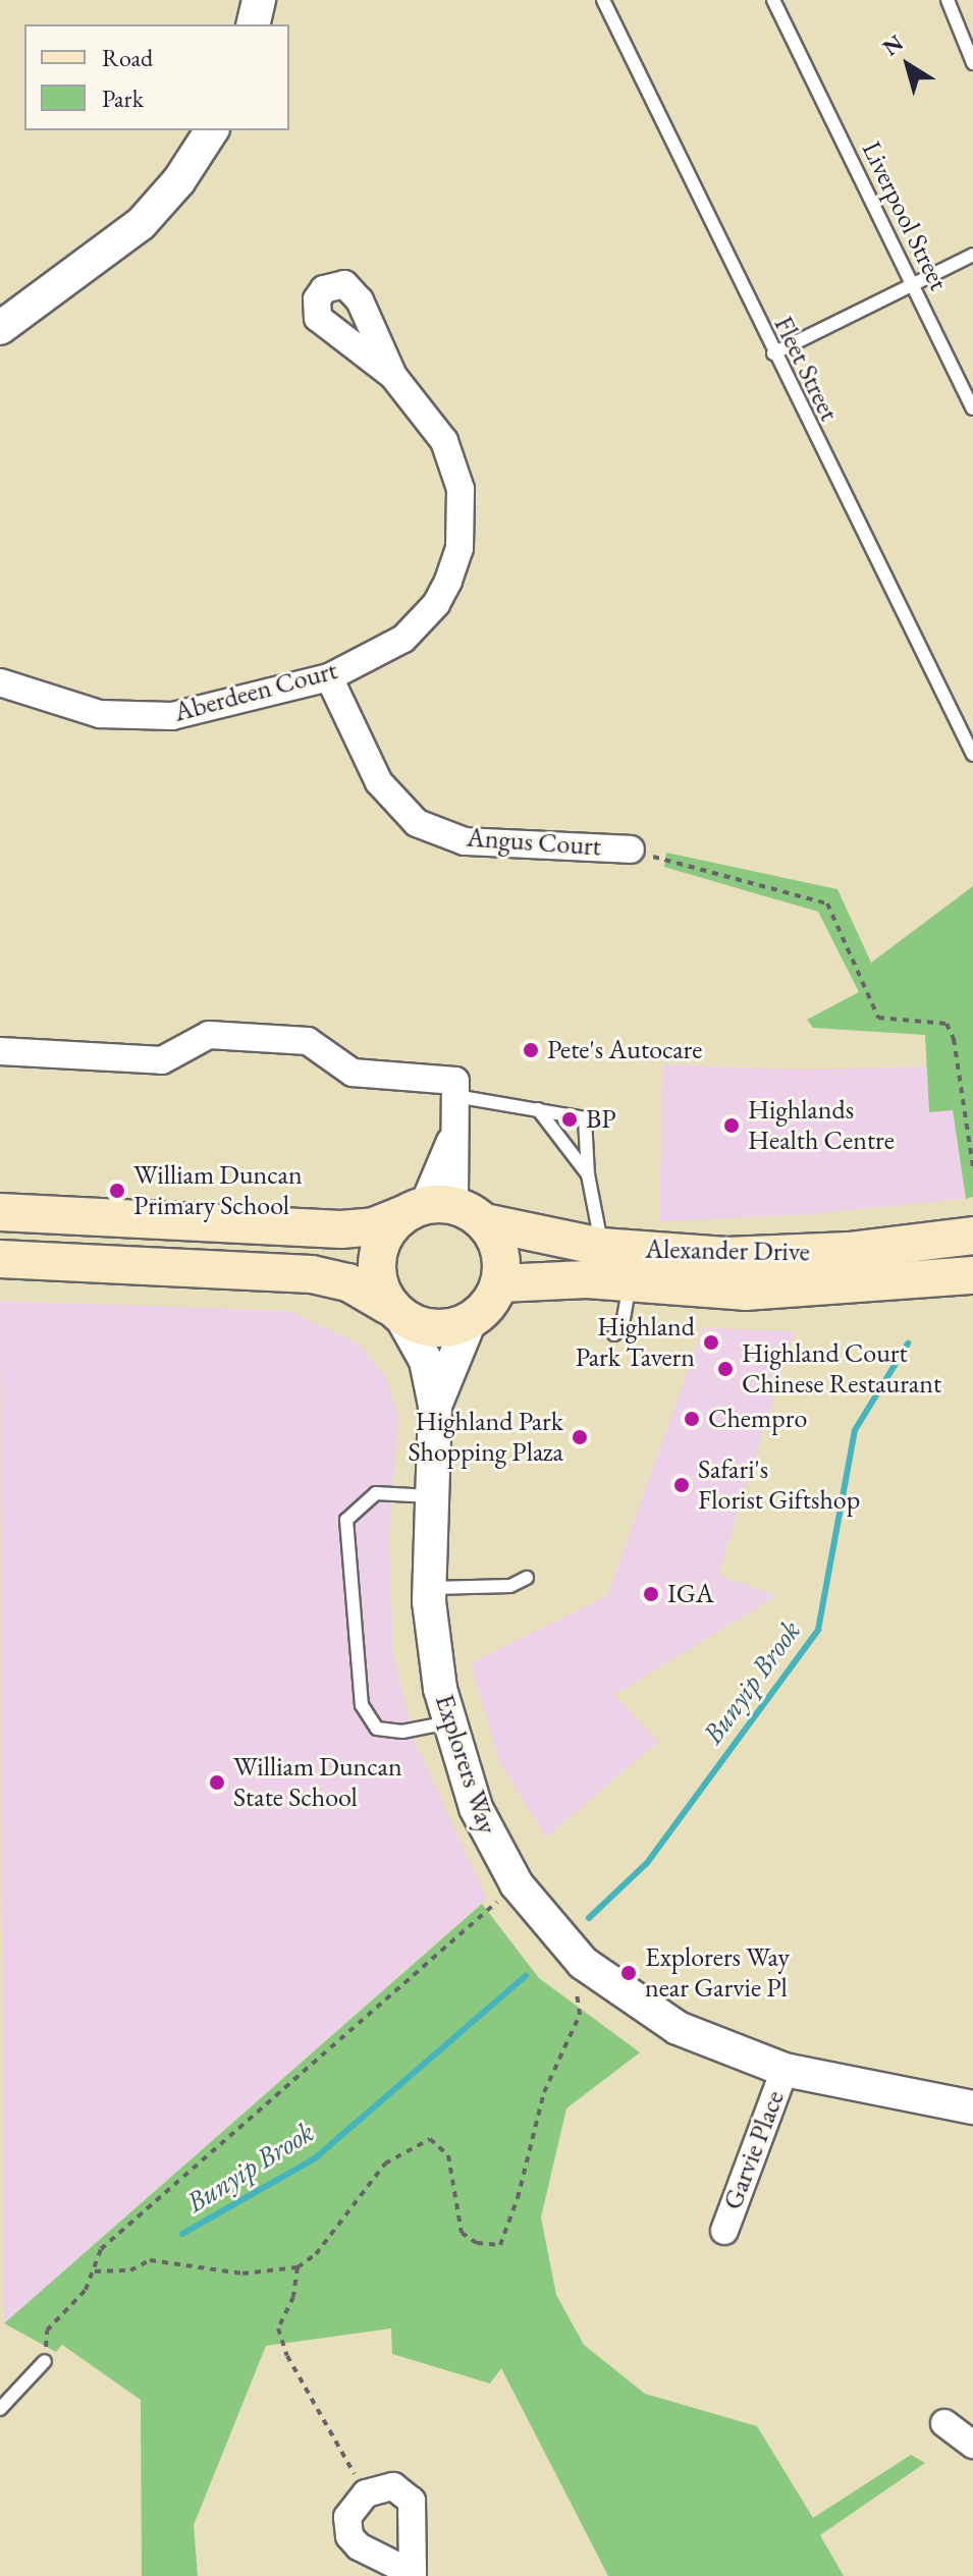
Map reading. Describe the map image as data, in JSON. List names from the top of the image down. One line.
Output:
{"streets":{"main road":["Alexander Drive"],"street":["Aberdeen Court","Angus Court","Explorers Way","Garvie Place"],"lane":["Liverpool Street","Fleet Street"]},"crossings":[["Aberdeen Court","Angus Court"],["Alexander Drive","Explorers Way"],["Explorers Way","Garvie Place"]],"water":["Bunyip Brook"],"places":["Pete's Autocare","BP","Highlands Health Centre","William Duncan Primary School","Highland Park Tavern","Highland Court Chinese Restaurant","Chempro","Highland Park Shopping Plaza","Safari's Florist Giftshop","IGA","William Duncan State School","Explorers Way near Garvie Pl"],"legend":["Road","Park"],"north":"top left"}
